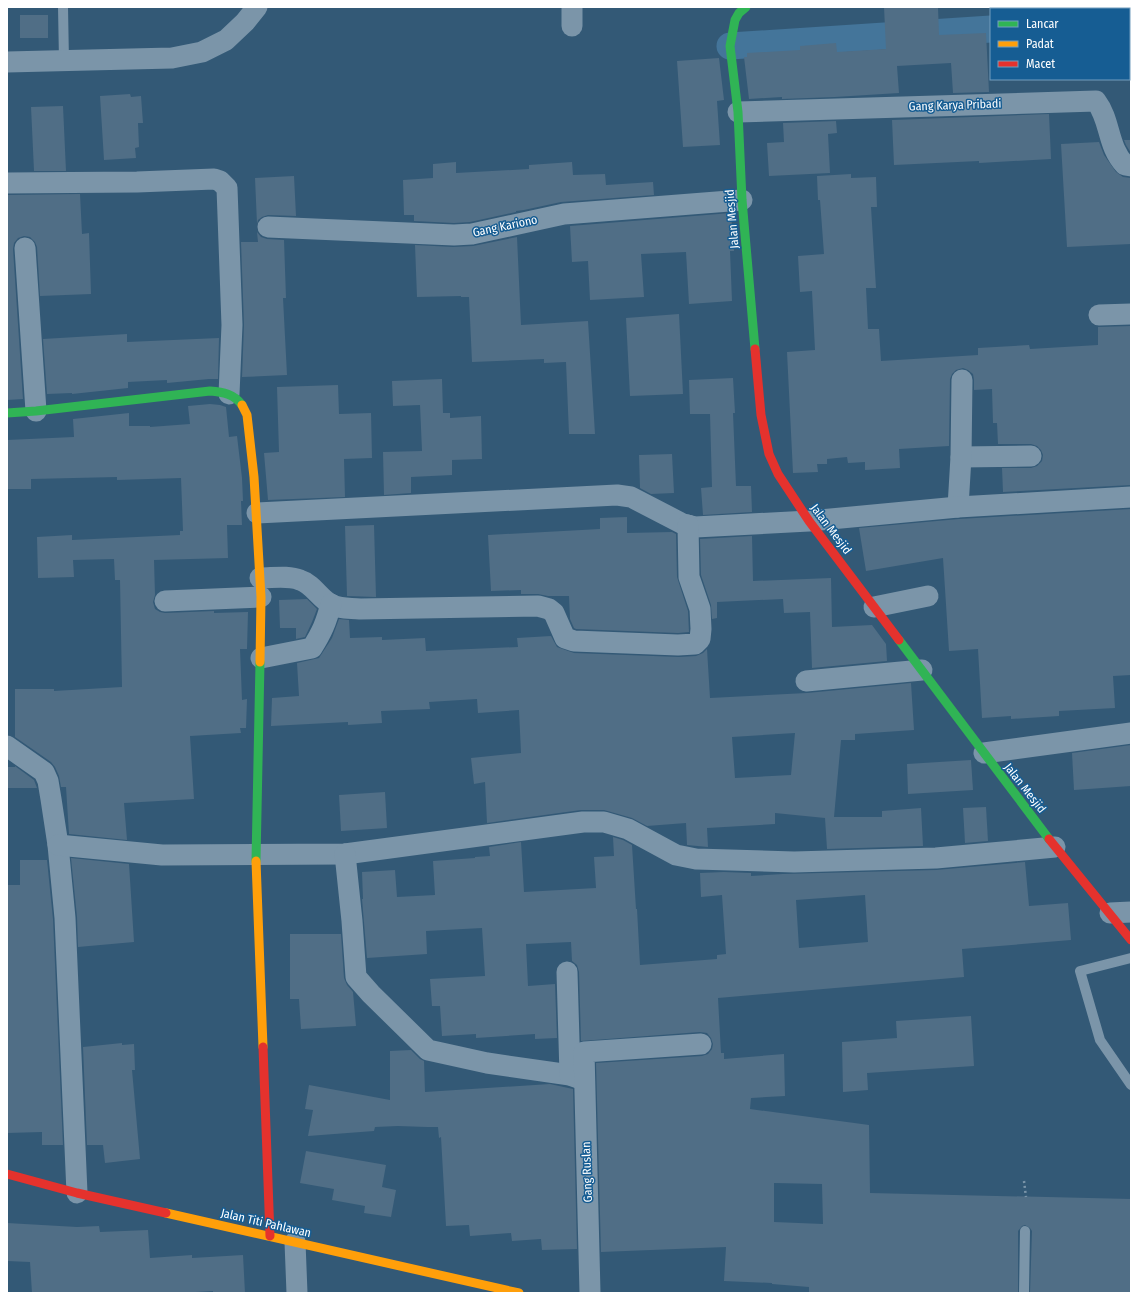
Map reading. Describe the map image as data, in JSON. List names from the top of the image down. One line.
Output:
{"streets":{"street":["Gang Karya Pribadi","Jalan Mesjid","Gang Kariono","Gang Ruslan","Jalan Titi Pahlawan"]},"crossings":[["Gang Karya Pribadi","Jalan Mesjid"],["Jalan Mesjid","Gang Kariono"]],"legend":["Lancar","Padat","Macet"]}
